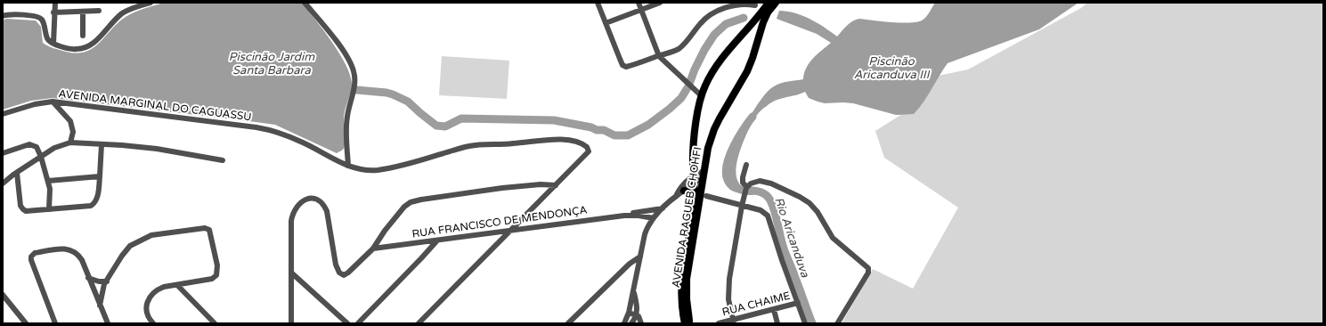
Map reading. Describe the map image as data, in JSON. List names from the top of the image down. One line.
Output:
{"streets":{"main road":["AVENIDA RAGUEB CHOHFI"],"street":["AVENIDA MARGINAL DO CAGUASSU","RUA FRANCISCO DE MENDONÇA","RUA CHAIME"]},"water":["Piscinão Jardim Santa Barbara","Piscinão Aricanduva III","Rio Aricanduva"]}
